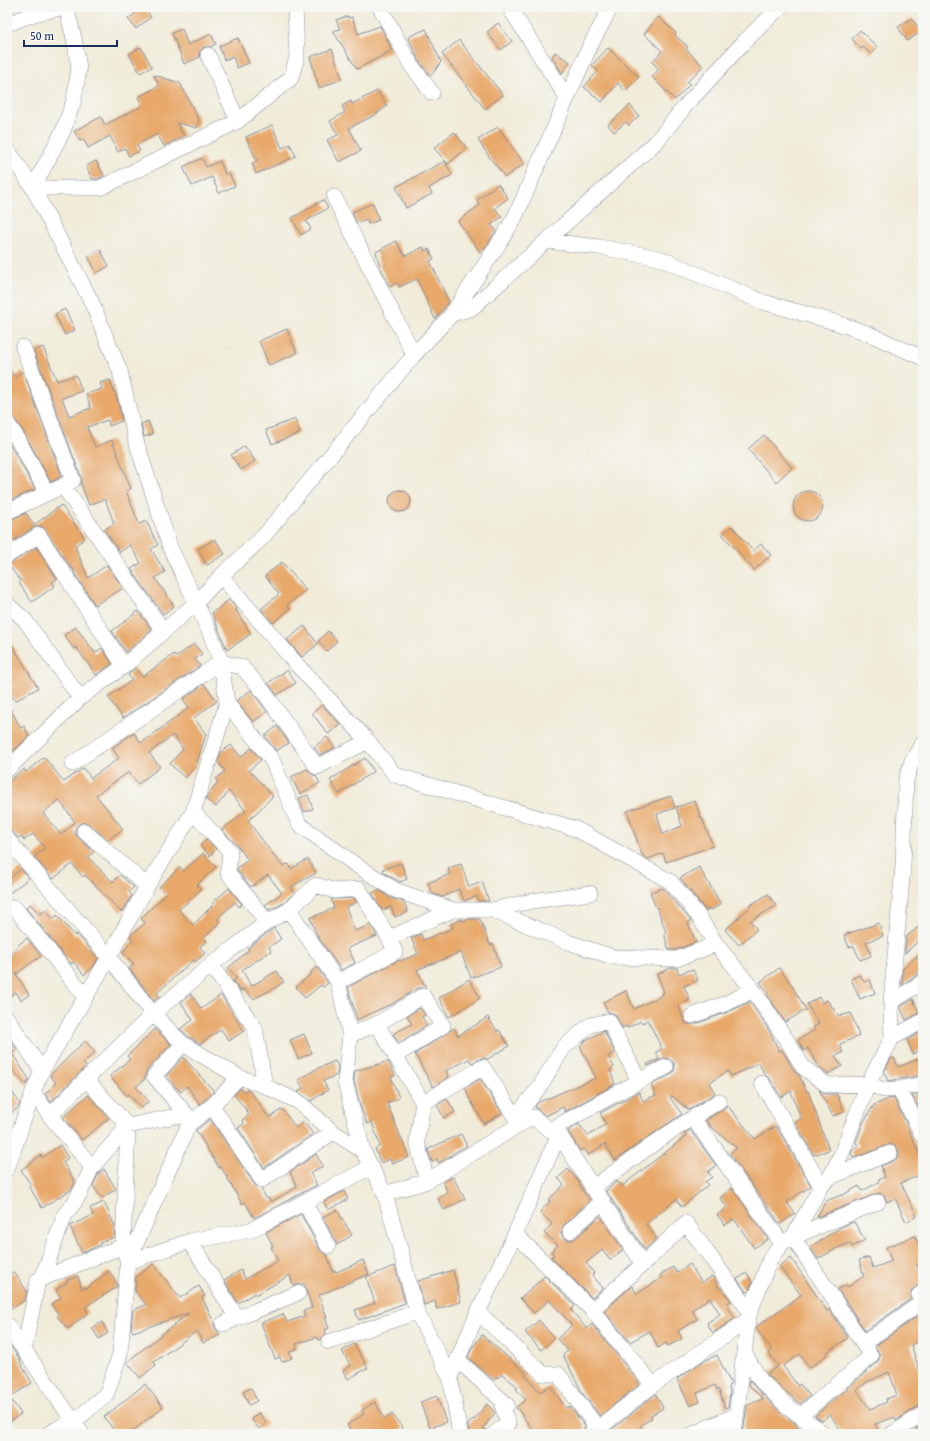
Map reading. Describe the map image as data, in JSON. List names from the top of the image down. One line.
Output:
{"scale_bar":"50 m"}
